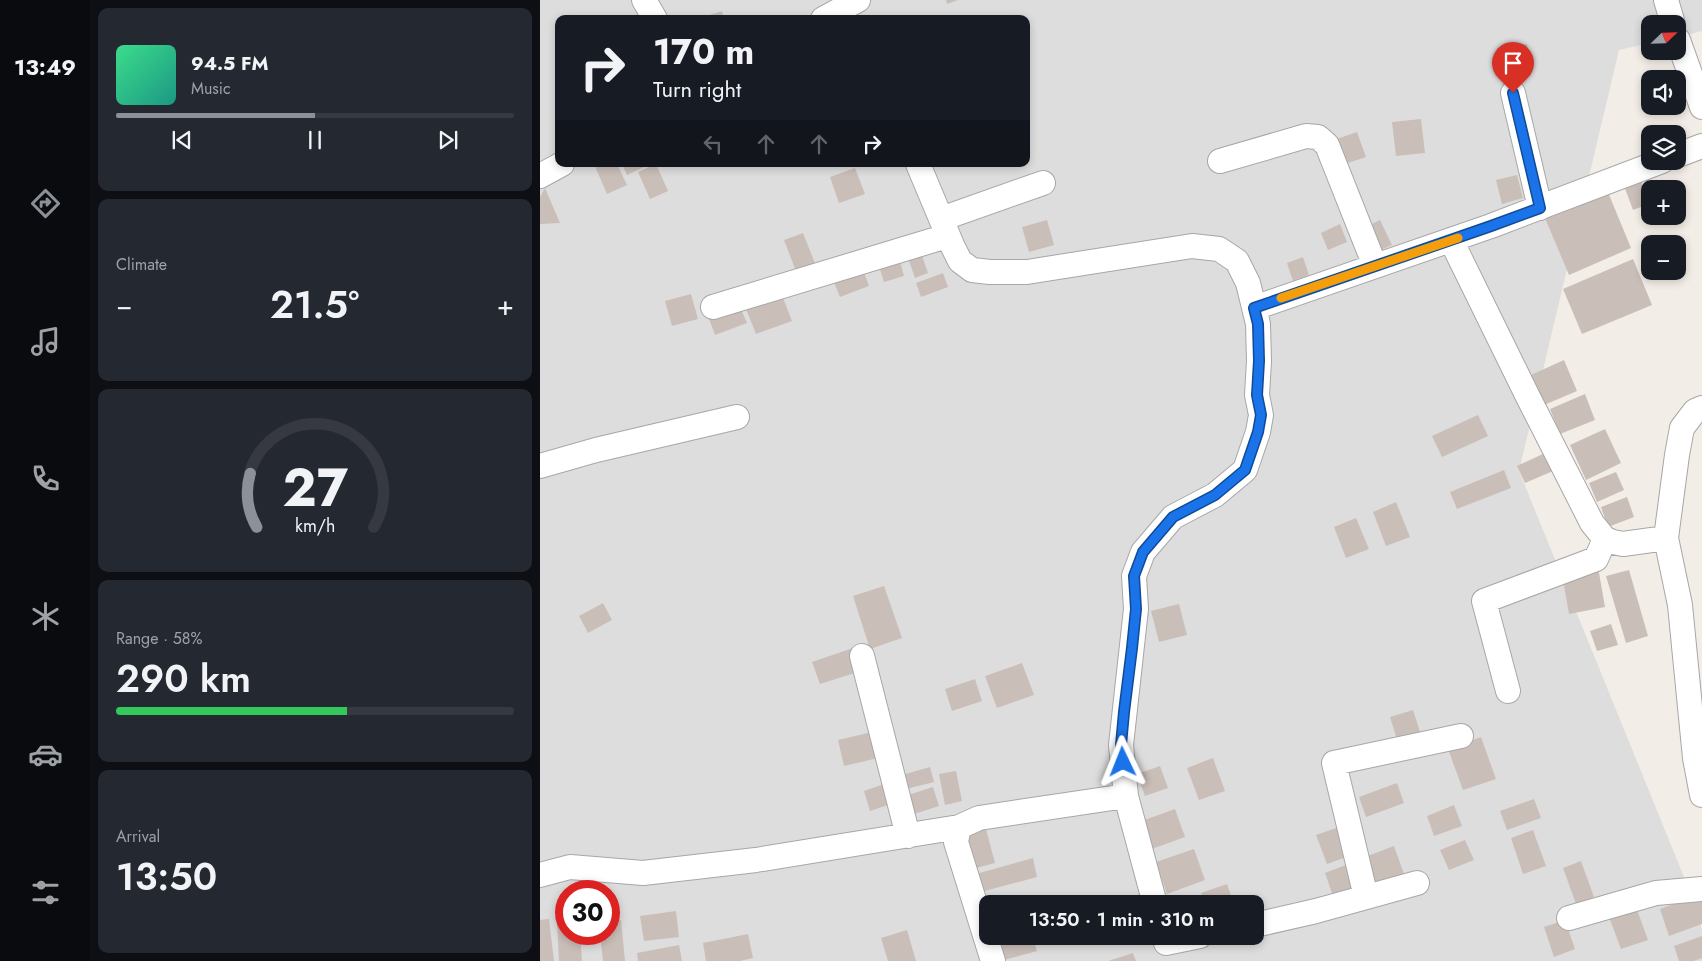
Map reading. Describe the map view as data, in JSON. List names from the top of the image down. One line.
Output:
{"north":"top right","page":{"tabs":"13:49","map_buttons":["+","−"],"turn":["170 m","Turn right"],"song":["94.5 FM","Music"],"tile":["Climate",["Range · 58%","290 km"],["Arrival","13:50"]],"heat":["−","21.5°","+"],"limit":"30","trip":"13:50 · 1 min · 310 m","gauge":["27","km/h"]}}
